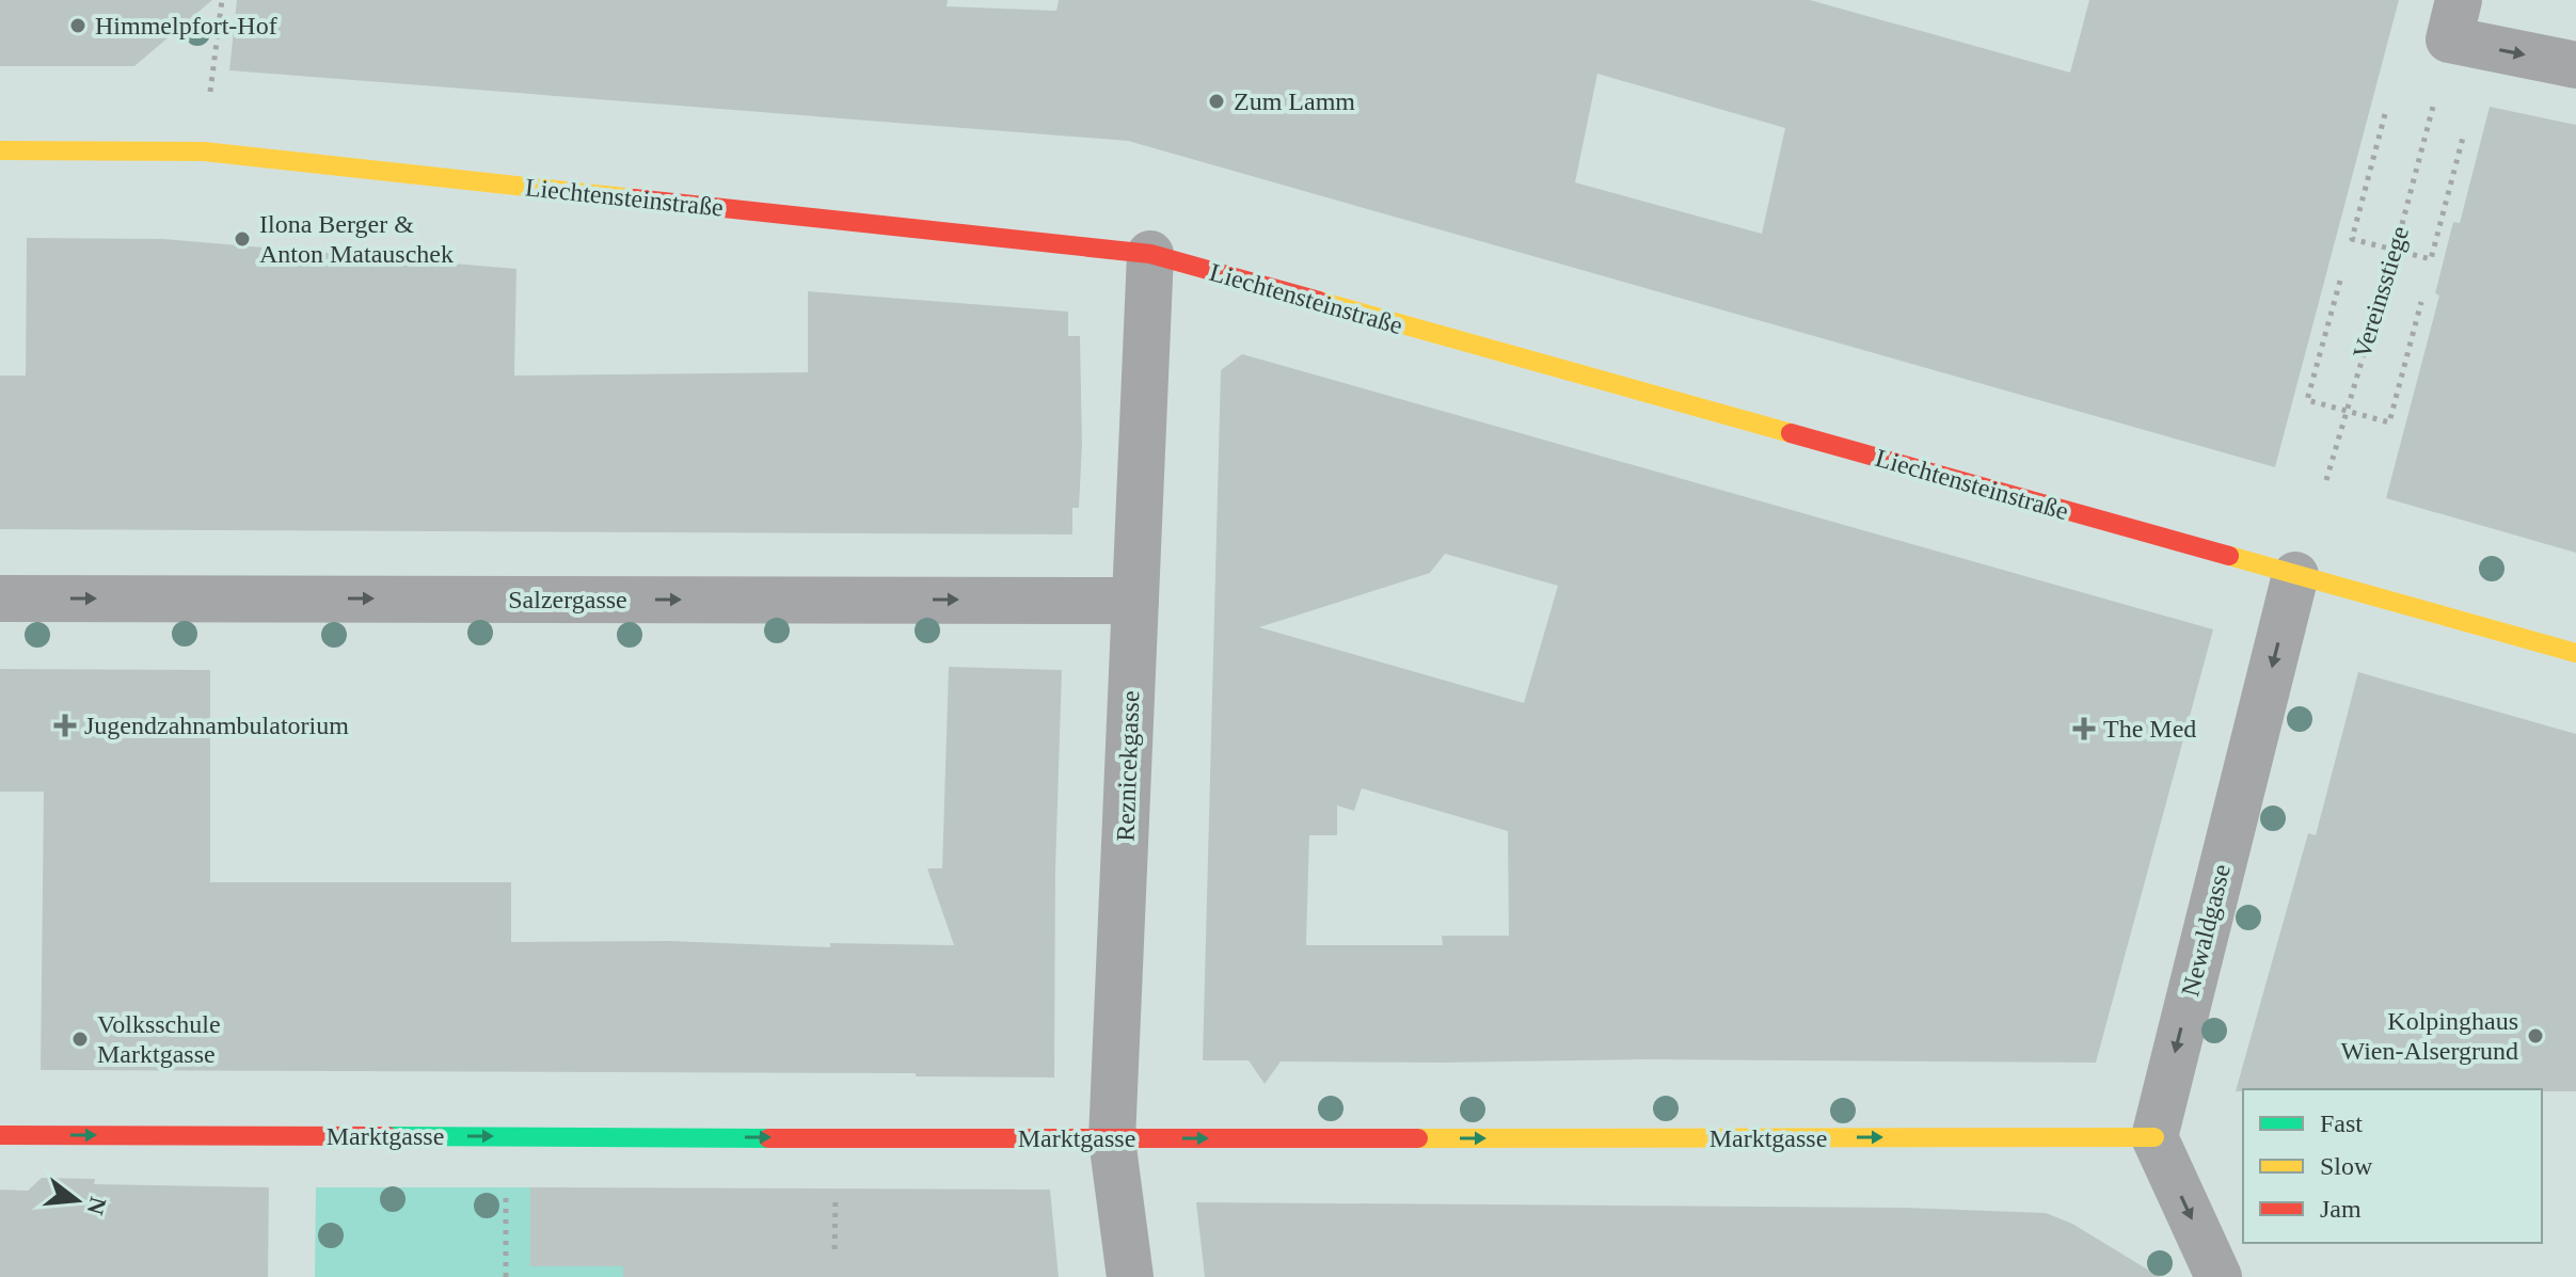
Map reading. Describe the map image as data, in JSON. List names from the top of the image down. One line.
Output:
{"streets":{"street":["Liechtensteinstraße","Salzergasse","Reznicekgasse","Newaldgasse","Marktgasse"],"path":["Vereinsstiege"]},"crossings":[["Liechtensteinstraße","Reznicekgasse"],["Liechtensteinstraße","Newaldgasse"],["Salzergasse","Reznicekgasse"],["Reznicekgasse","Marktgasse"],["Newaldgasse","Marktgasse"]],"one_way":["Salzergasse","Newaldgasse","Marktgasse"],"places":{"other":["Himmelpfort-Hof","Zum Lamm","Ilona Berger & Anton Matauschek","Kolpinghaus Wien-Alsergrund","Volksschule Marktgasse"],"health":["Jugendzahnambulatorium","The Med"]},"legend":["Fast","Slow","Jam"],"north":"right"}
